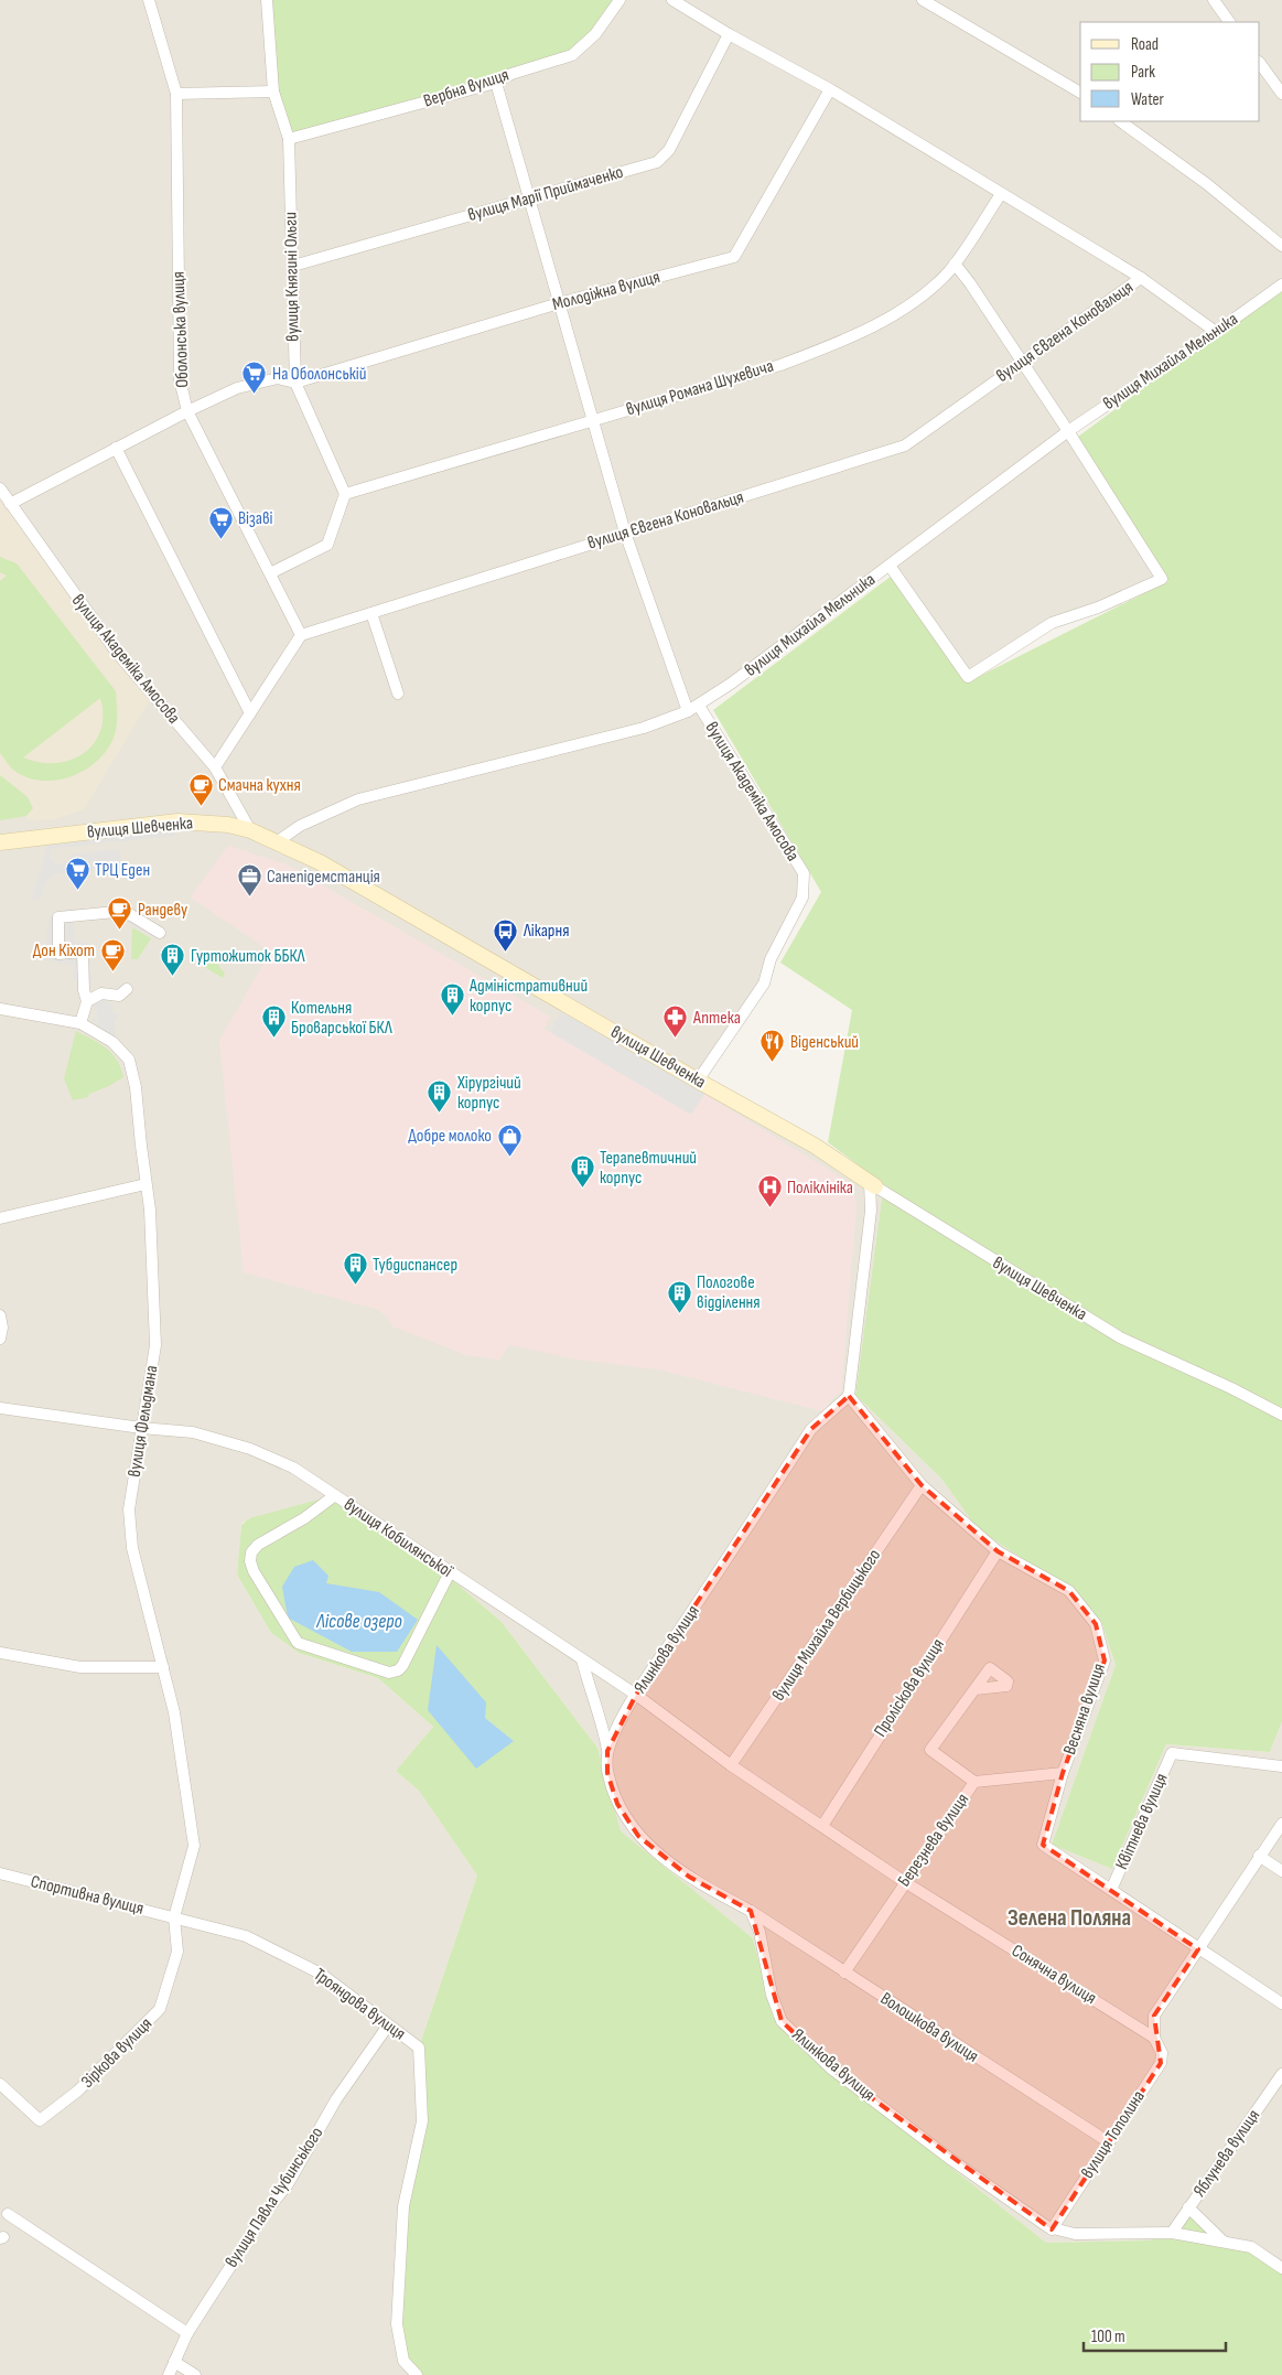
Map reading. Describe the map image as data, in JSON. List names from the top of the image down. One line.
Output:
{"streets":{"street":["Вербна вулиця","вулиця Марії Приймаченко","вулиця Княгині Ольги","Молодіжна вулиця","Оболонська вулиця","вулиця Євгена Коновальця","вулиця Михайла Мельника","вулиця Романа Шухевича","вулиця Академіка Амосова","вулиця Шевченка","вулиця Фельдмана","вулиця Кобилянської","вулиця Михайла Вербицького","Ялинкова вулиця","Проліскова вулиця","Весняна вулиця","Квітнева вулиця","Березнева вулиця","Спортивна вулиця","Сонячна вулиця","Трояндова вулиця","Волошкова вулиця","Зіркова вулиця","вулиця Тополина","Яблунева вулиця","вулиця Павла Чубинського"]},"crossings":[["Вербна вулиця","вулиця Княгині Ольги"],["Вербна вулиця","вулиця Академіка Амосова"],["вулиця Марії Приймаченко","вулиця Княгині Ольги"],["вулиця Марії Приймаченко","вулиця Євгена Коновальця"],["вулиця Марії Приймаченко","вулиця Академіка Амосова"],["вулиця Княгині Ольги","Молодіжна вулиця"],["вулиця Княгині Ольги","вулиця Романа Шухевича"],["Молодіжна вулиця","вулиця Євгена Коновальця"],["Молодіжна вулиця","вулиця Академіка Амосова"],["Оболонська вулиця","вулиця Євгена Коновальця"],["вулиця Євгена Коновальця","вулиця Михайла Мельника"],["вулиця Євгена Коновальця","вулиця Романа Шухевича"],["вулиця Євгена Коновальця","вулиця Академіка Амосова"],["вулиця Михайла Мельника","вулиця Академіка Амосова"],["вулиця Михайла Мельника","вулиця Шевченка"],["вулиця Романа Шухевича","вулиця Академіка Амосова"],["вулиця Академіка Амосова","вулиця Шевченка"],["вулиця Фельдмана","вулиця Кобилянської"],["вулиця Фельдмана","Спортивна вулиця"],["вулиця Фельдмана","Трояндова вулиця"],["вулиця Фельдмана","Зіркова вулиця"],["вулиця Кобилянської","Ялинкова вулиця"],["вулиця Кобилянської","Сонячна вулиця"],["вулиця Михайла Вербицького","Весняна вулиця"],["вулиця Михайла Вербицького","Сонячна вулиця"],["Ялинкова вулиця","Весняна вулиця"],["Ялинкова вулиця","Сонячна вулиця"],["Ялинкова вулиця","Волошкова вулиця"],["Ялинкова вулиця","вулиця Тополина"],["Ялинкова вулиця","Яблунева вулиця"],["Проліскова вулиця","Весняна вулиця"],["Проліскова вулиця","Сонячна вулиця"],["Весняна вулиця","Квітнева вулиця"],["Весняна вулиця","Березнева вулиця"],["Березнева вулиця","Сонячна вулиця"],["Березнева вулиця","Волошкова вулиця"],["Спортивна вулиця","Трояндова вулиця"],["Спортивна вулиця","Зіркова вулиця"],["Сонячна вулиця","вулиця Тополина"],["Трояндова вулиця","Зіркова вулиця"],["Трояндова вулиця","вулиця Павла Чубинського"],["Волошкова вулиця","вулиця Тополина"]],"districts":["Зелена Поляна"],"water":["Лісове озеро"],"places":{"supermarket":["На Оболонській","Візаві","ТРЦ Еден"],"cafe":["Смачна кухня","Рандеву","Дон Кіхот"],"office":["Санепідемстанція"],"bus stop":["Лікарня"],"building":["Гуртожиток ББКЛ","Адміністративний корпус","Котельня Броварської БКЛ","Хірургічий корпус","Терапевтичний корпус","Тубдиспансер","Пологове відділення"],"pharmacy":["Аптека"],"restaurant":["Віденський"],"shop":["Добре молоко"],"hospital":["Поліклініка"]},"legend":["Road","Park","Water"],"scale_bar":"100 m"}
